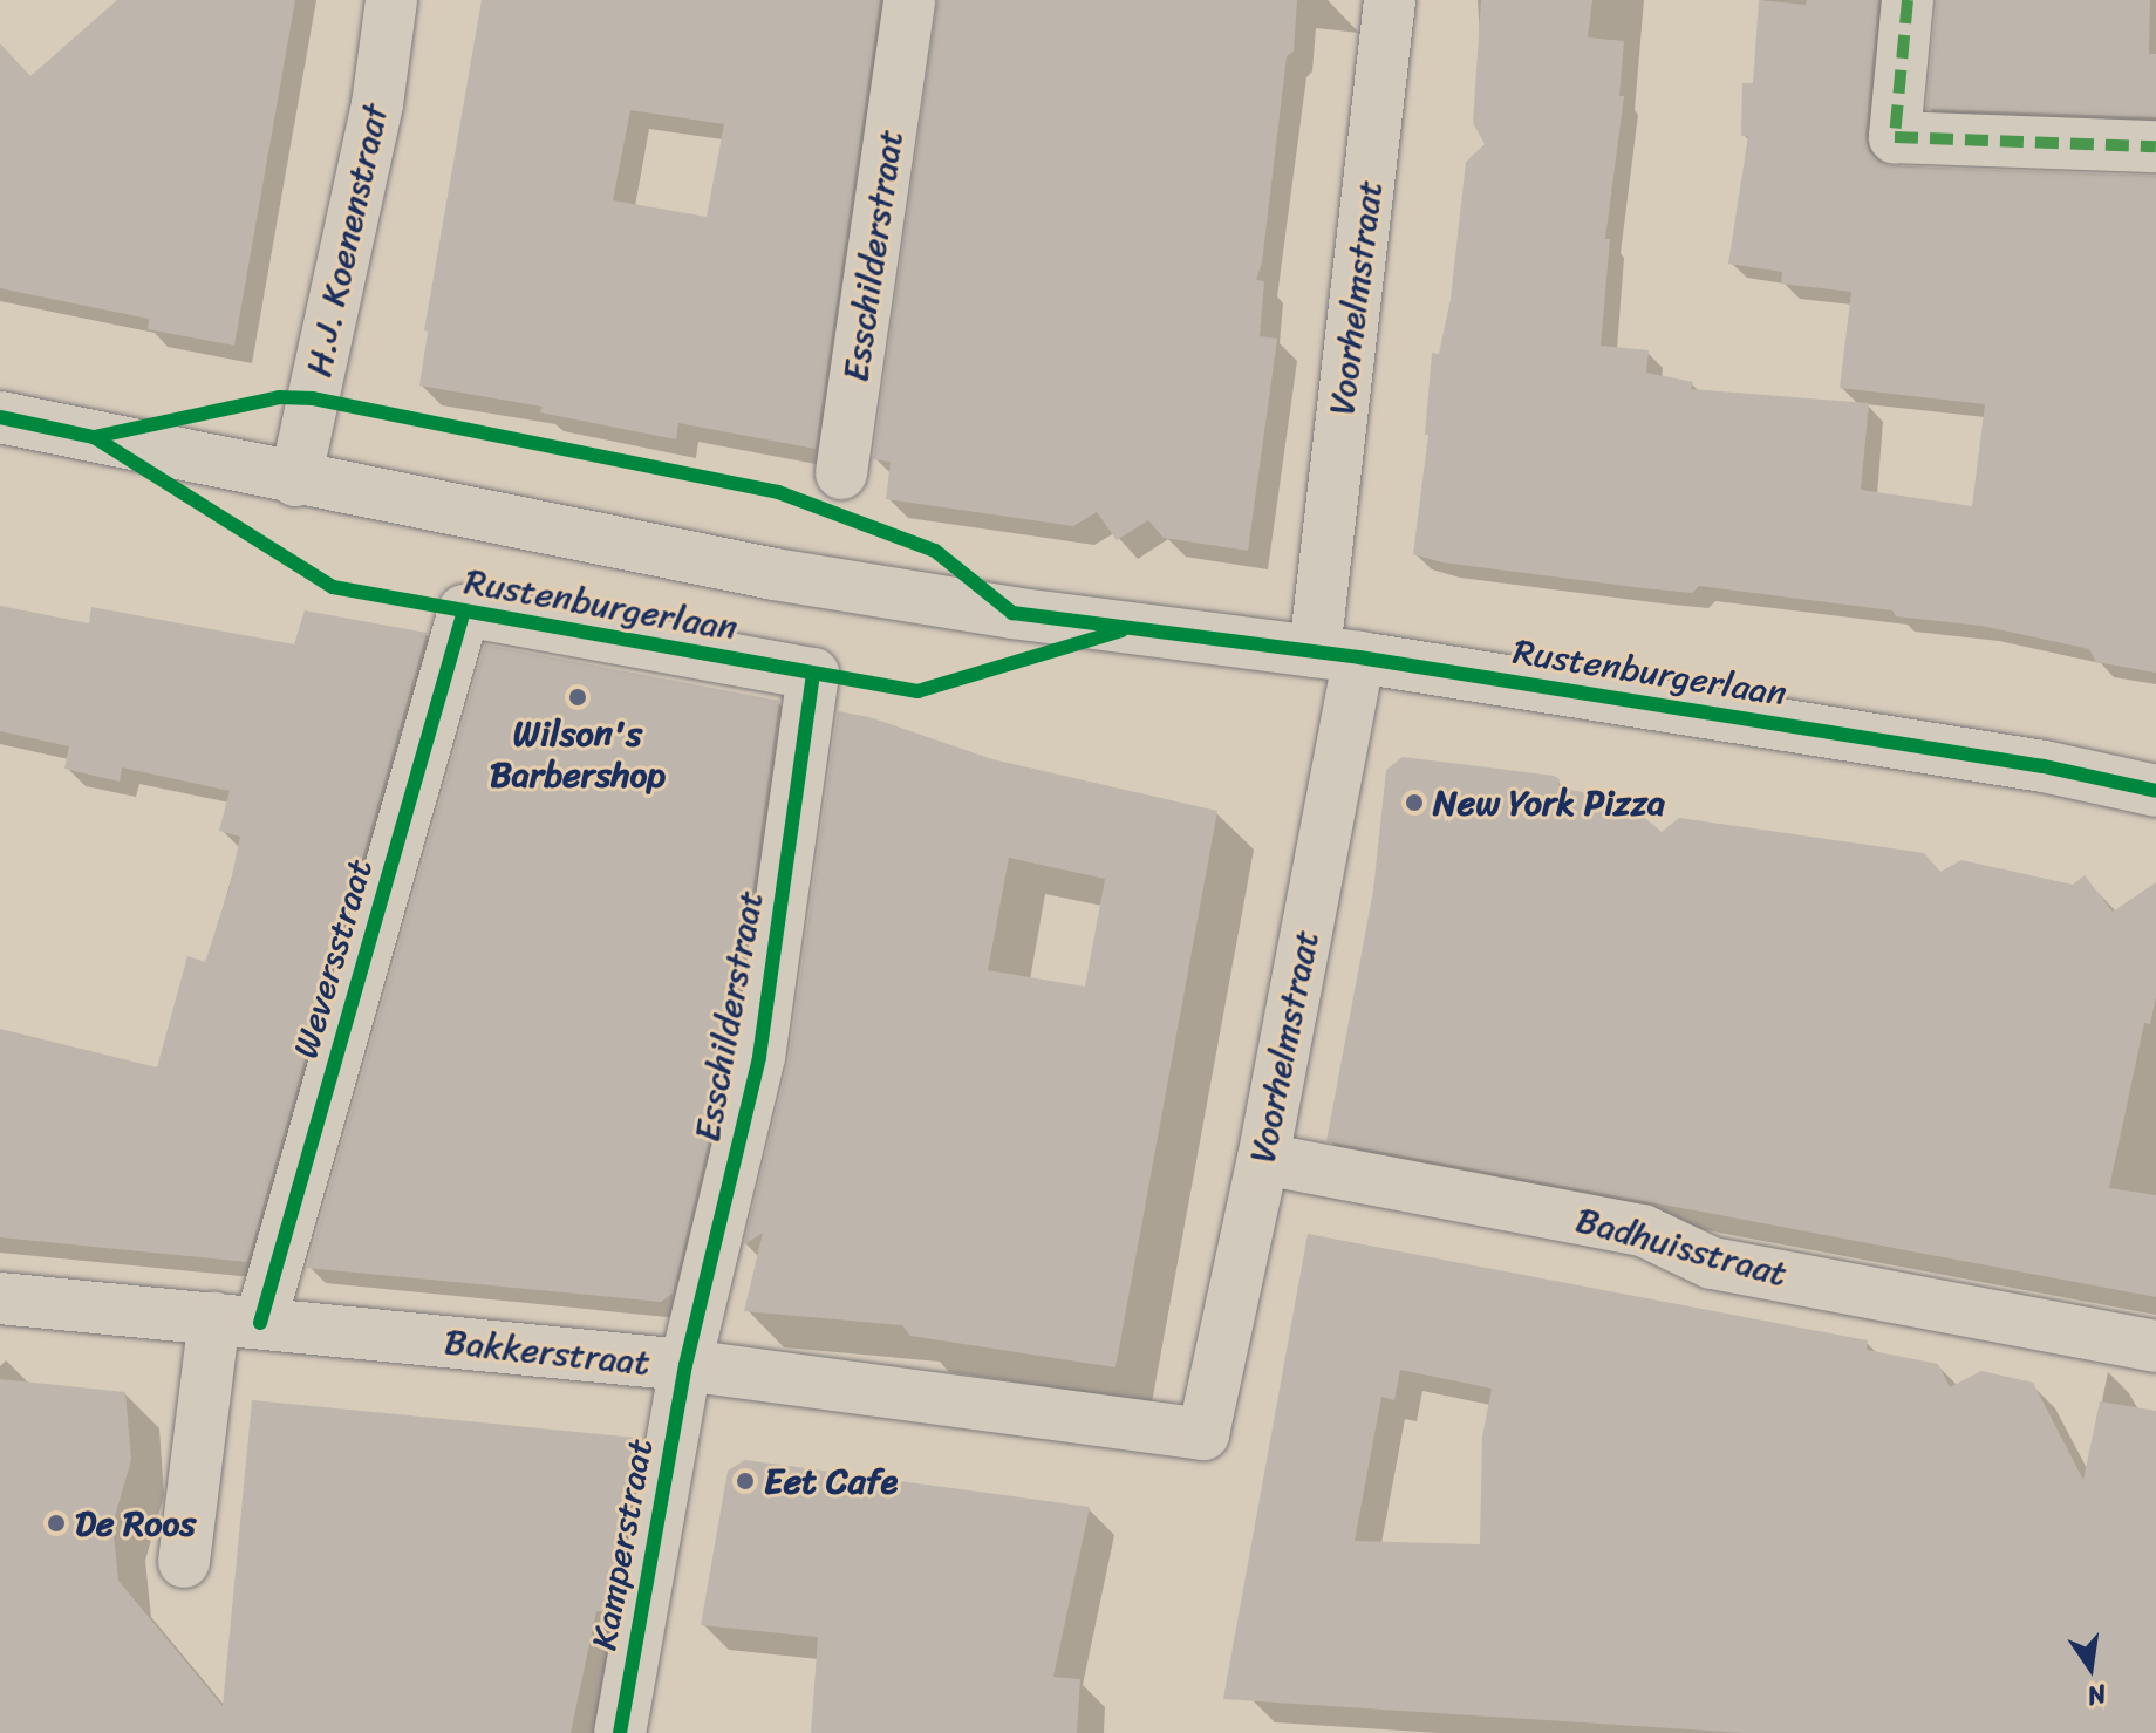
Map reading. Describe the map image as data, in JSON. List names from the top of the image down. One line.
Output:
{"streets":{"street":["H.J. Koenenstraat","Esschilderstraat","Voorhelmstraat","Rustenburgerlaan","Weversstraat","Badhuisstraat","Bakkerstraat","Kamperstraat"]},"crossings":[["H.J. Koenenstraat","Rustenburgerlaan"],["Esschilderstraat","Rustenburgerlaan"],["Esschilderstraat","Bakkerstraat"],["Esschilderstraat","Kamperstraat"],["Voorhelmstraat","Rustenburgerlaan"],["Voorhelmstraat","Badhuisstraat"],["Voorhelmstraat","Bakkerstraat"],["Rustenburgerlaan","Weversstraat"],["Weversstraat","Bakkerstraat"],["Bakkerstraat","Kamperstraat"]],"places":["Wilson's Barbershop","New York Pizza","Eet Cafe","De Roos"],"north":"bottom"}
